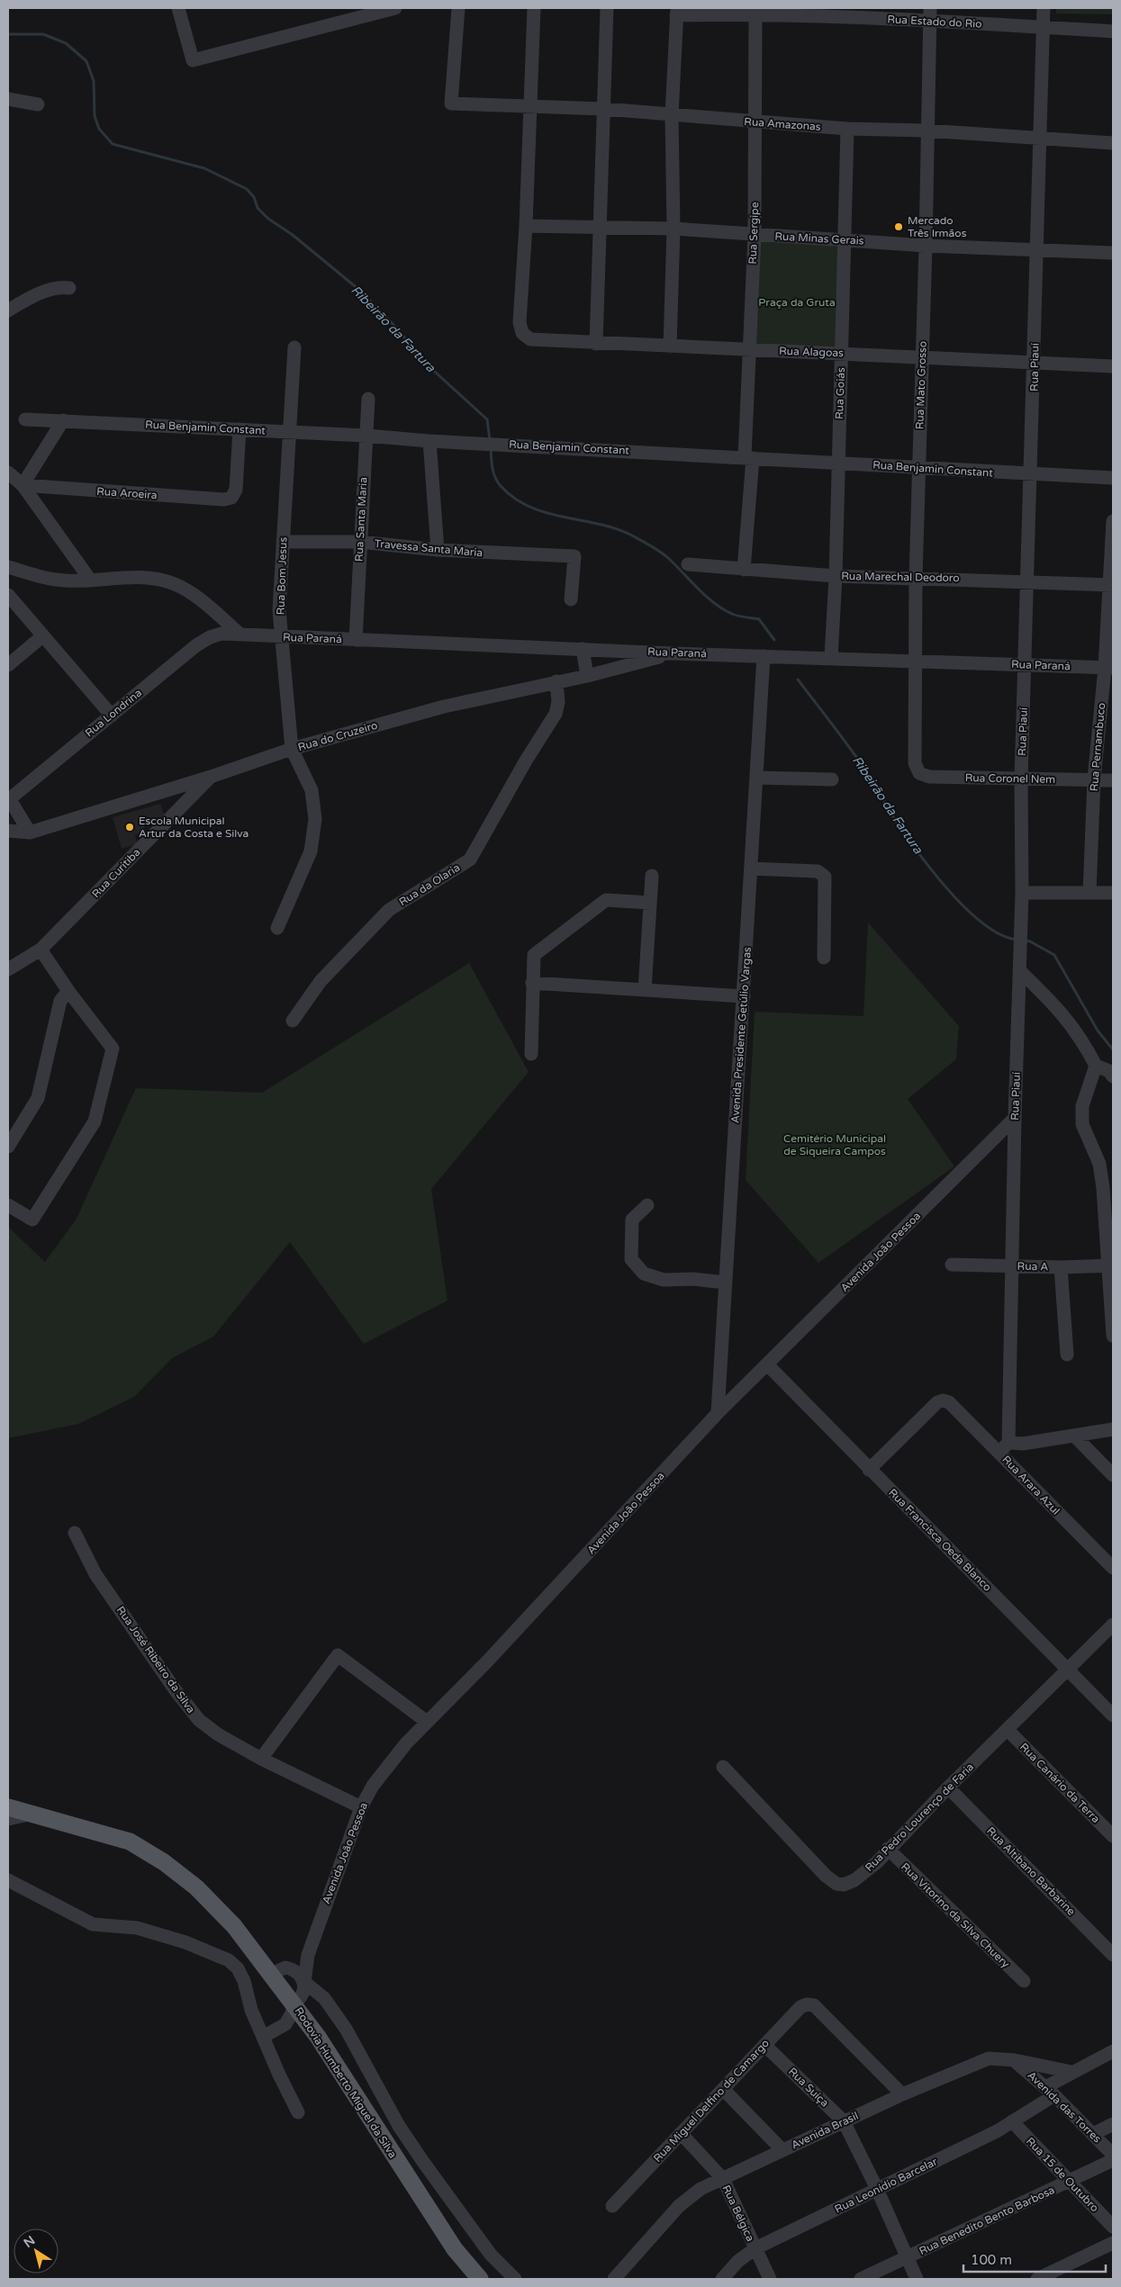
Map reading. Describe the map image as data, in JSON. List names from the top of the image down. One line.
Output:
{"streets":{"main road":["Rodovia Humberto Miguel da Silva"],"street":["Rua Estado do Rio","Rua Amazonas","Rua Sergipe","Rua Minas Gerais","Rua Alagoas","Rua Piauí","Rua Mato Grosso","Rua Goiás","Rua Benjamin Constant","Rua Aroeira","Rua Santa Maria","Travessa Santa Maria","Rua Bom Jesus","Rua Marechal Deodoro","Rua Paraná","Rua Londrina","Rua do Cruzeiro","Rua Pernambuco","Rua Coronel Nem","Rua Curitiba","Rua da Olaria","Avenida Presidente Getúlio Vargas","Avenida João Pessoa","Rua A","Rua Arara Azul","Rua Francisca Oeda Blanco","Rua José Ribeiro da Silva","Rua Canário da Terra","Rua Pedro Lourenço de Faria","Rua Altibano Barbarine","Rua Vitorino da Silva Chuery","Rua Suíça","Rua Miguel Delfino de Camargo","Avenida das Torres","Avenida Brasil","Rua 15 de Outubro","Rua Leonídio Barcelar","Rua Bélgica","Rua Benedito Bento Barbosa"]},"crossings":[["Rua Estado do Rio","Rua Sergipe"],["Rua Estado do Rio","Rua Piauí"],["Rua Estado do Rio","Rua Mato Grosso"],["Rua Amazonas","Rua Sergipe"],["Rua Amazonas","Rua Piauí"],["Rua Amazonas","Rua Mato Grosso"],["Rua Amazonas","Rua Goiás"],["Rua Sergipe","Rua Minas Gerais"],["Rua Sergipe","Rua Alagoas"],["Rua Sergipe","Rua Benjamin Constant"],["Rua Sergipe","Rua Marechal Deodoro"],["Rua Minas Gerais","Rua Alagoas"],["Rua Minas Gerais","Rua Piauí"],["Rua Minas Gerais","Rua Mato Grosso"],["Rua Minas Gerais","Rua Goiás"],["Rua Alagoas","Rua Piauí"],["Rua Alagoas","Rua Mato Grosso"],["Rua Alagoas","Rua Goiás"],["Rua Piauí","Rua Benjamin Constant"],["Rua Piauí","Rua Marechal Deodoro"],["Rua Piauí","Rua Paraná"],["Rua Piauí","Rua Coronel Nem"],["Rua Piauí","Avenida João Pessoa"],["Rua Piauí","Rua A"],["Rua Piauí","Rua Arara Azul"],["Rua Mato Grosso","Rua Benjamin Constant"],["Rua Mato Grosso","Rua Marechal Deodoro"],["Rua Mato Grosso","Rua Paraná"],["Rua Mato Grosso","Rua Coronel Nem"],["Rua Goiás","Rua Benjamin Constant"],["Rua Goiás","Rua Marechal Deodoro"],["Rua Goiás","Rua Paraná"],["Rua Benjamin Constant","Rua Aroeira"],["Rua Benjamin Constant","Rua Santa Maria"],["Rua Benjamin Constant","Rua Bom Jesus"],["Rua Santa Maria","Travessa Santa Maria"],["Rua Santa Maria","Rua Paraná"],["Travessa Santa Maria","Rua Bom Jesus"],["Rua Bom Jesus","Rua Paraná"],["Rua Bom Jesus","Rua do Cruzeiro"],["Rua Marechal Deodoro","Rua Pernambuco"],["Rua Paraná","Rua Londrina"],["Rua Paraná","Rua do Cruzeiro"],["Rua Paraná","Rua Pernambuco"],["Rua Paraná","Avenida Presidente Getúlio Vargas"],["Rua Londrina","Rua do Cruzeiro"],["Rua do Cruzeiro","Rua Curitiba"],["Rua do Cruzeiro","Rua da Olaria"],["Rua Pernambuco","Rua Coronel Nem"],["Avenida Presidente Getúlio Vargas","Avenida João Pessoa"],["Avenida João Pessoa","Rua Francisca Oeda Blanco"],["Avenida João Pessoa","Rua José Ribeiro da Silva"],["Avenida João Pessoa","Rodovia Humberto Miguel da Silva"],["Rua Arara Azul","Rua Francisca Oeda Blanco"],["Rua Francisca Oeda Blanco","Rua Pedro Lourenço de Faria"],["Rua Canário da Terra","Rua Pedro Lourenço de Faria"],["Rua Pedro Lourenço de Faria","Rua Altibano Barbarine"],["Rua Pedro Lourenço de Faria","Rua Vitorino da Silva Chuery"],["Rua Suíça","Rua Miguel Delfino de Camargo"],["Rua Suíça","Avenida Brasil"],["Rua Suíça","Rua Leonídio Barcelar"],["Rua Suíça","Rua Benedito Bento Barbosa"],["Rua Miguel Delfino de Camargo","Avenida Brasil"],["Rua Miguel Delfino de Camargo","Rua Bélgica"],["Avenida das Torres","Avenida Brasil"],["Avenida das Torres","Rua Leonídio Barcelar"],["Avenida Brasil","Rua Bélgica"],["Rua 15 de Outubro","Rua Leonídio Barcelar"],["Rua 15 de Outubro","Rua Benedito Bento Barbosa"],["Rua Leonídio Barcelar","Rua Bélgica"]],"water":["Ribeirão da Fartura"],"parks":["Praça da Gruta","Cemitério Municipal de Siqueira Campos"],"places":["Mercado Três Irmãos","Escola Municipal Artur da Costa e Silva"],"scale_bar":"100 m","north":"top left"}
